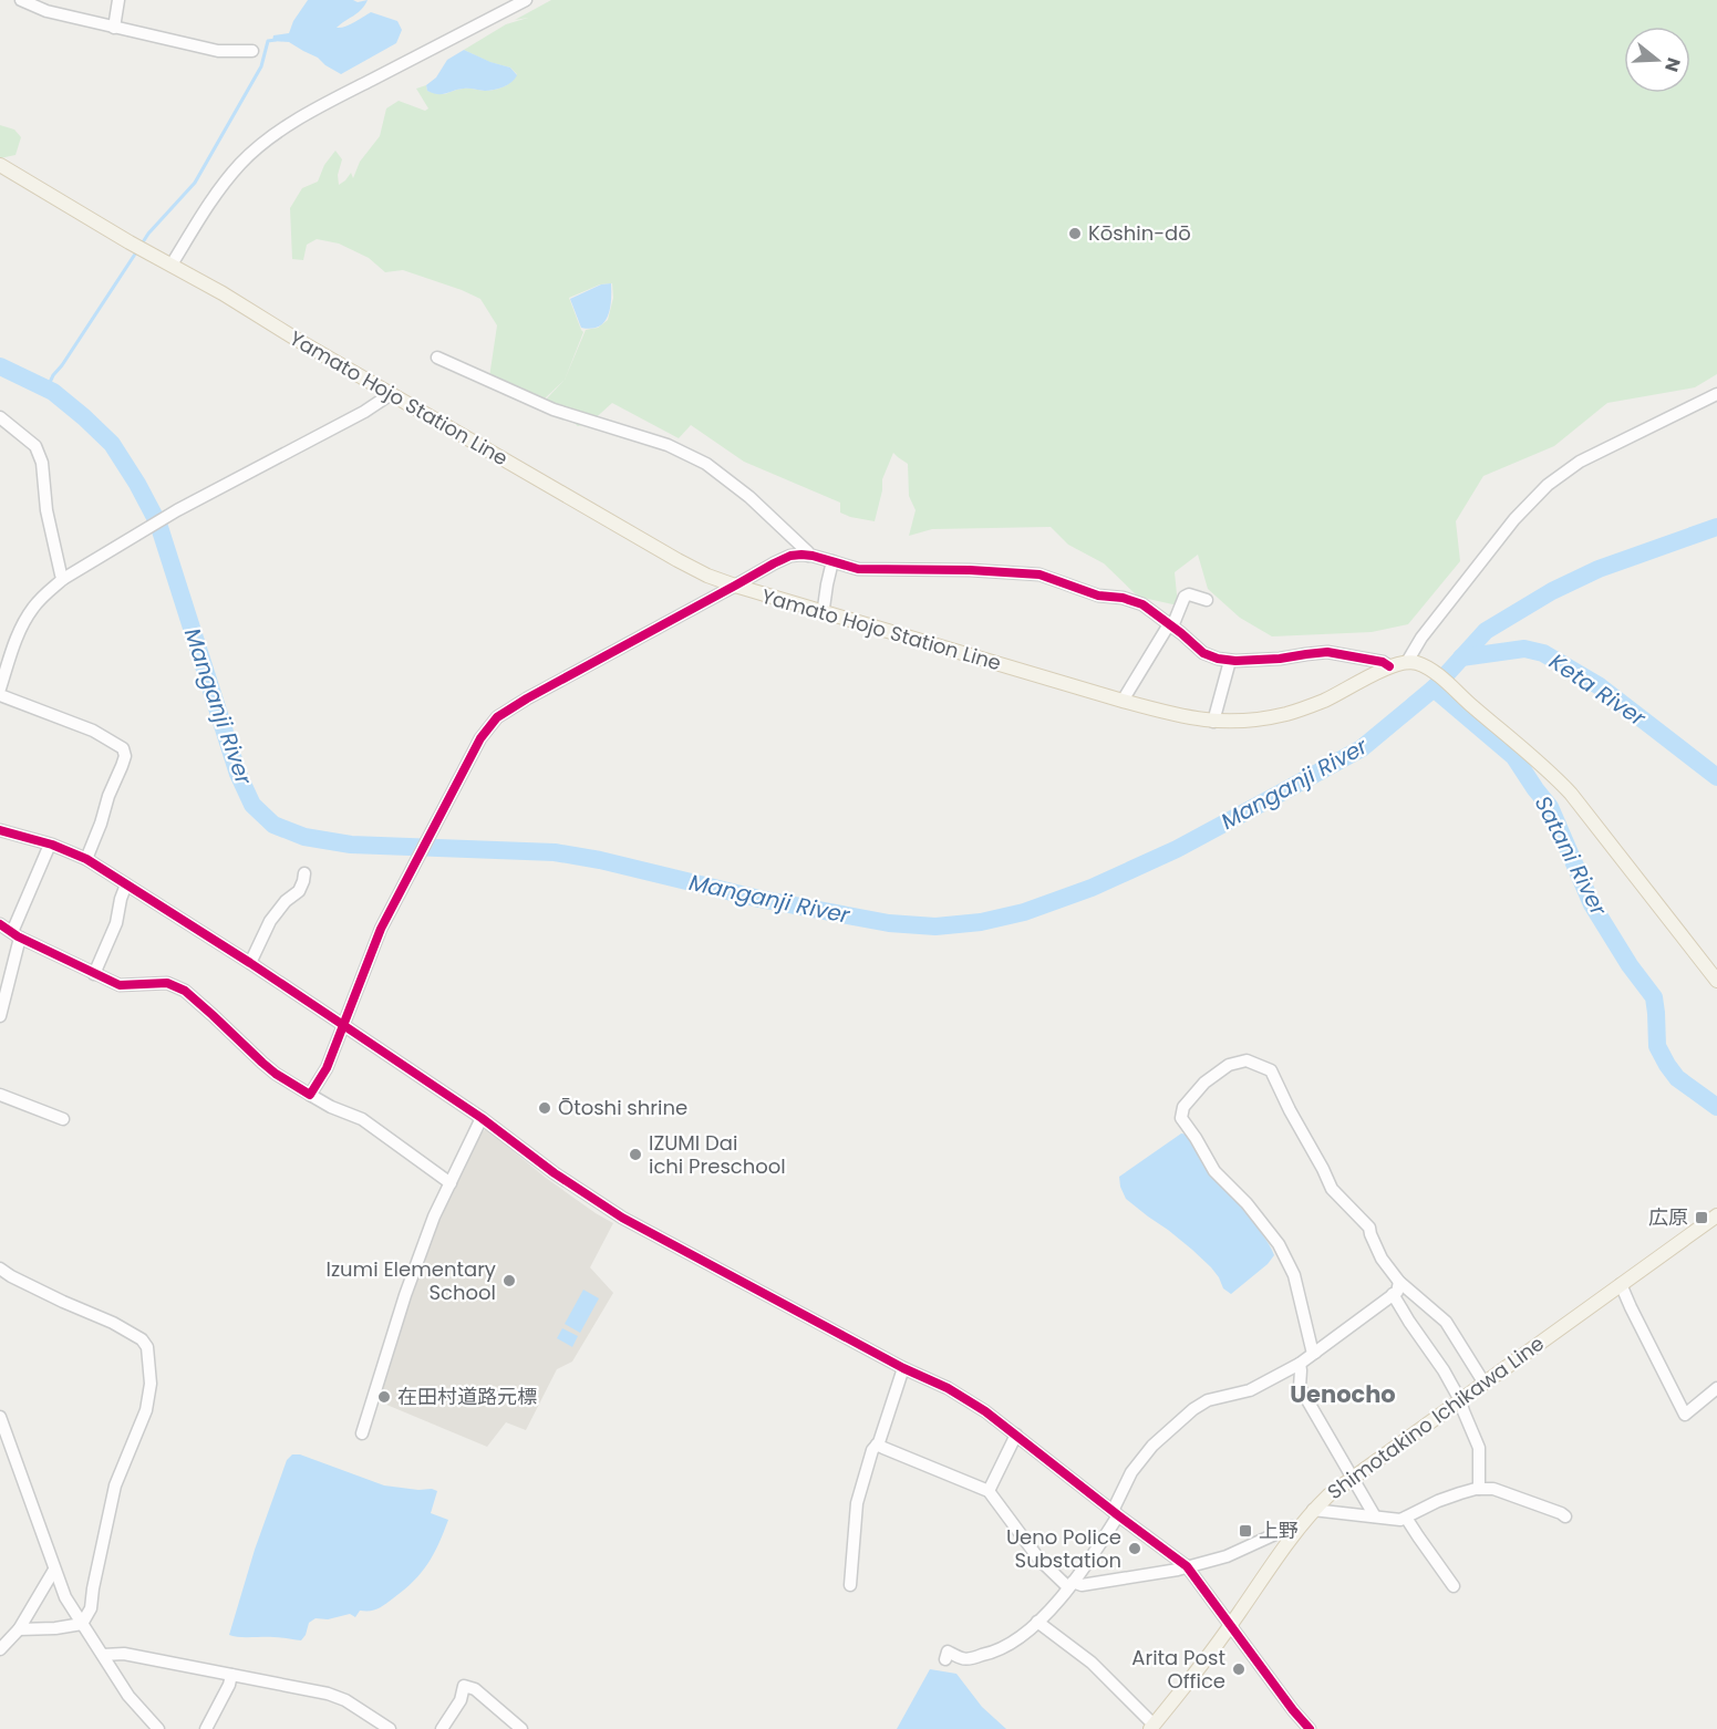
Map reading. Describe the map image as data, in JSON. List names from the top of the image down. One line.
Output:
{"streets":{"main road":["Yamato Hojo Station Line","Shimotakino Ichikawa Line"]},"districts":["Uenocho"],"water":["Keta River","Manganji River","Satani River"],"places":{"other":["Kōshin-dō","Ōtoshi shrine","IZUMI Dai ichi Preschool","Izumi Elementary School","在田村道路元標","Ueno Police Substation","Arita Post Office"],"transit":["広原","上野"]},"north":"right"}
